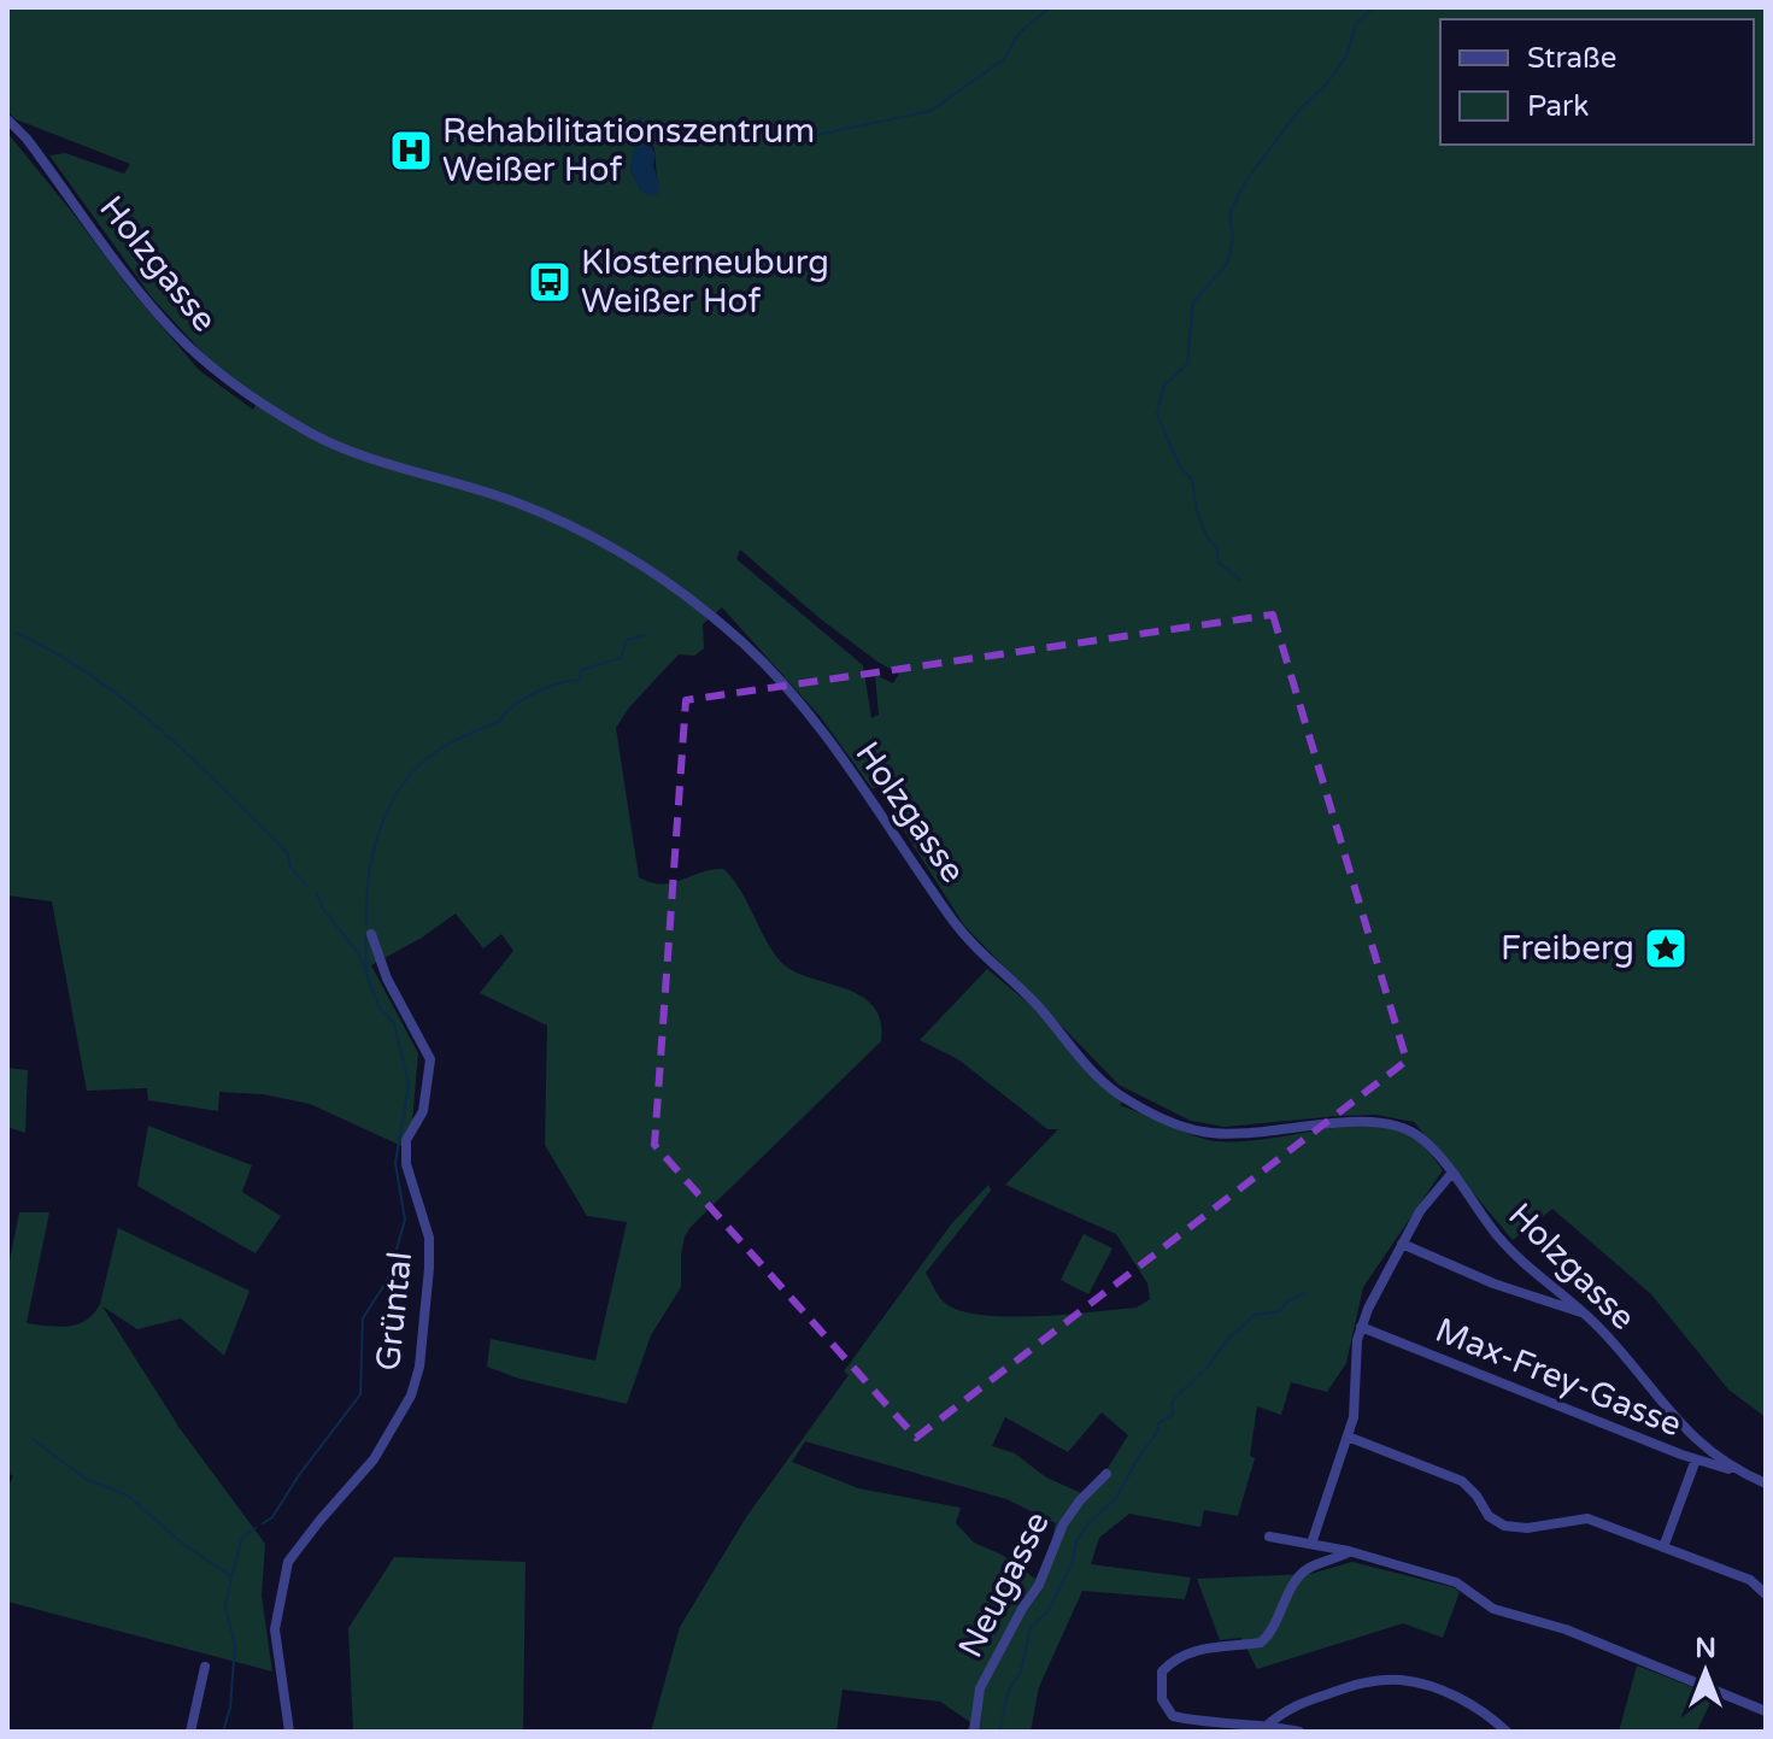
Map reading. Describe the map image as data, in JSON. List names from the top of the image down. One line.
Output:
{"streets":{"street":["Holzgasse","Grüntal","Max-Frey-Gasse","Neugasse"]},"crossings":[["Holzgasse","Max-Frey-Gasse"]],"places":{"hospital":["Rehabilitationszentrum Weißer Hof"],"bus stop":["Klosterneuburg Weißer Hof"],"place":["Freiberg"]},"legend":["Straße","Park"],"north":"top"}
